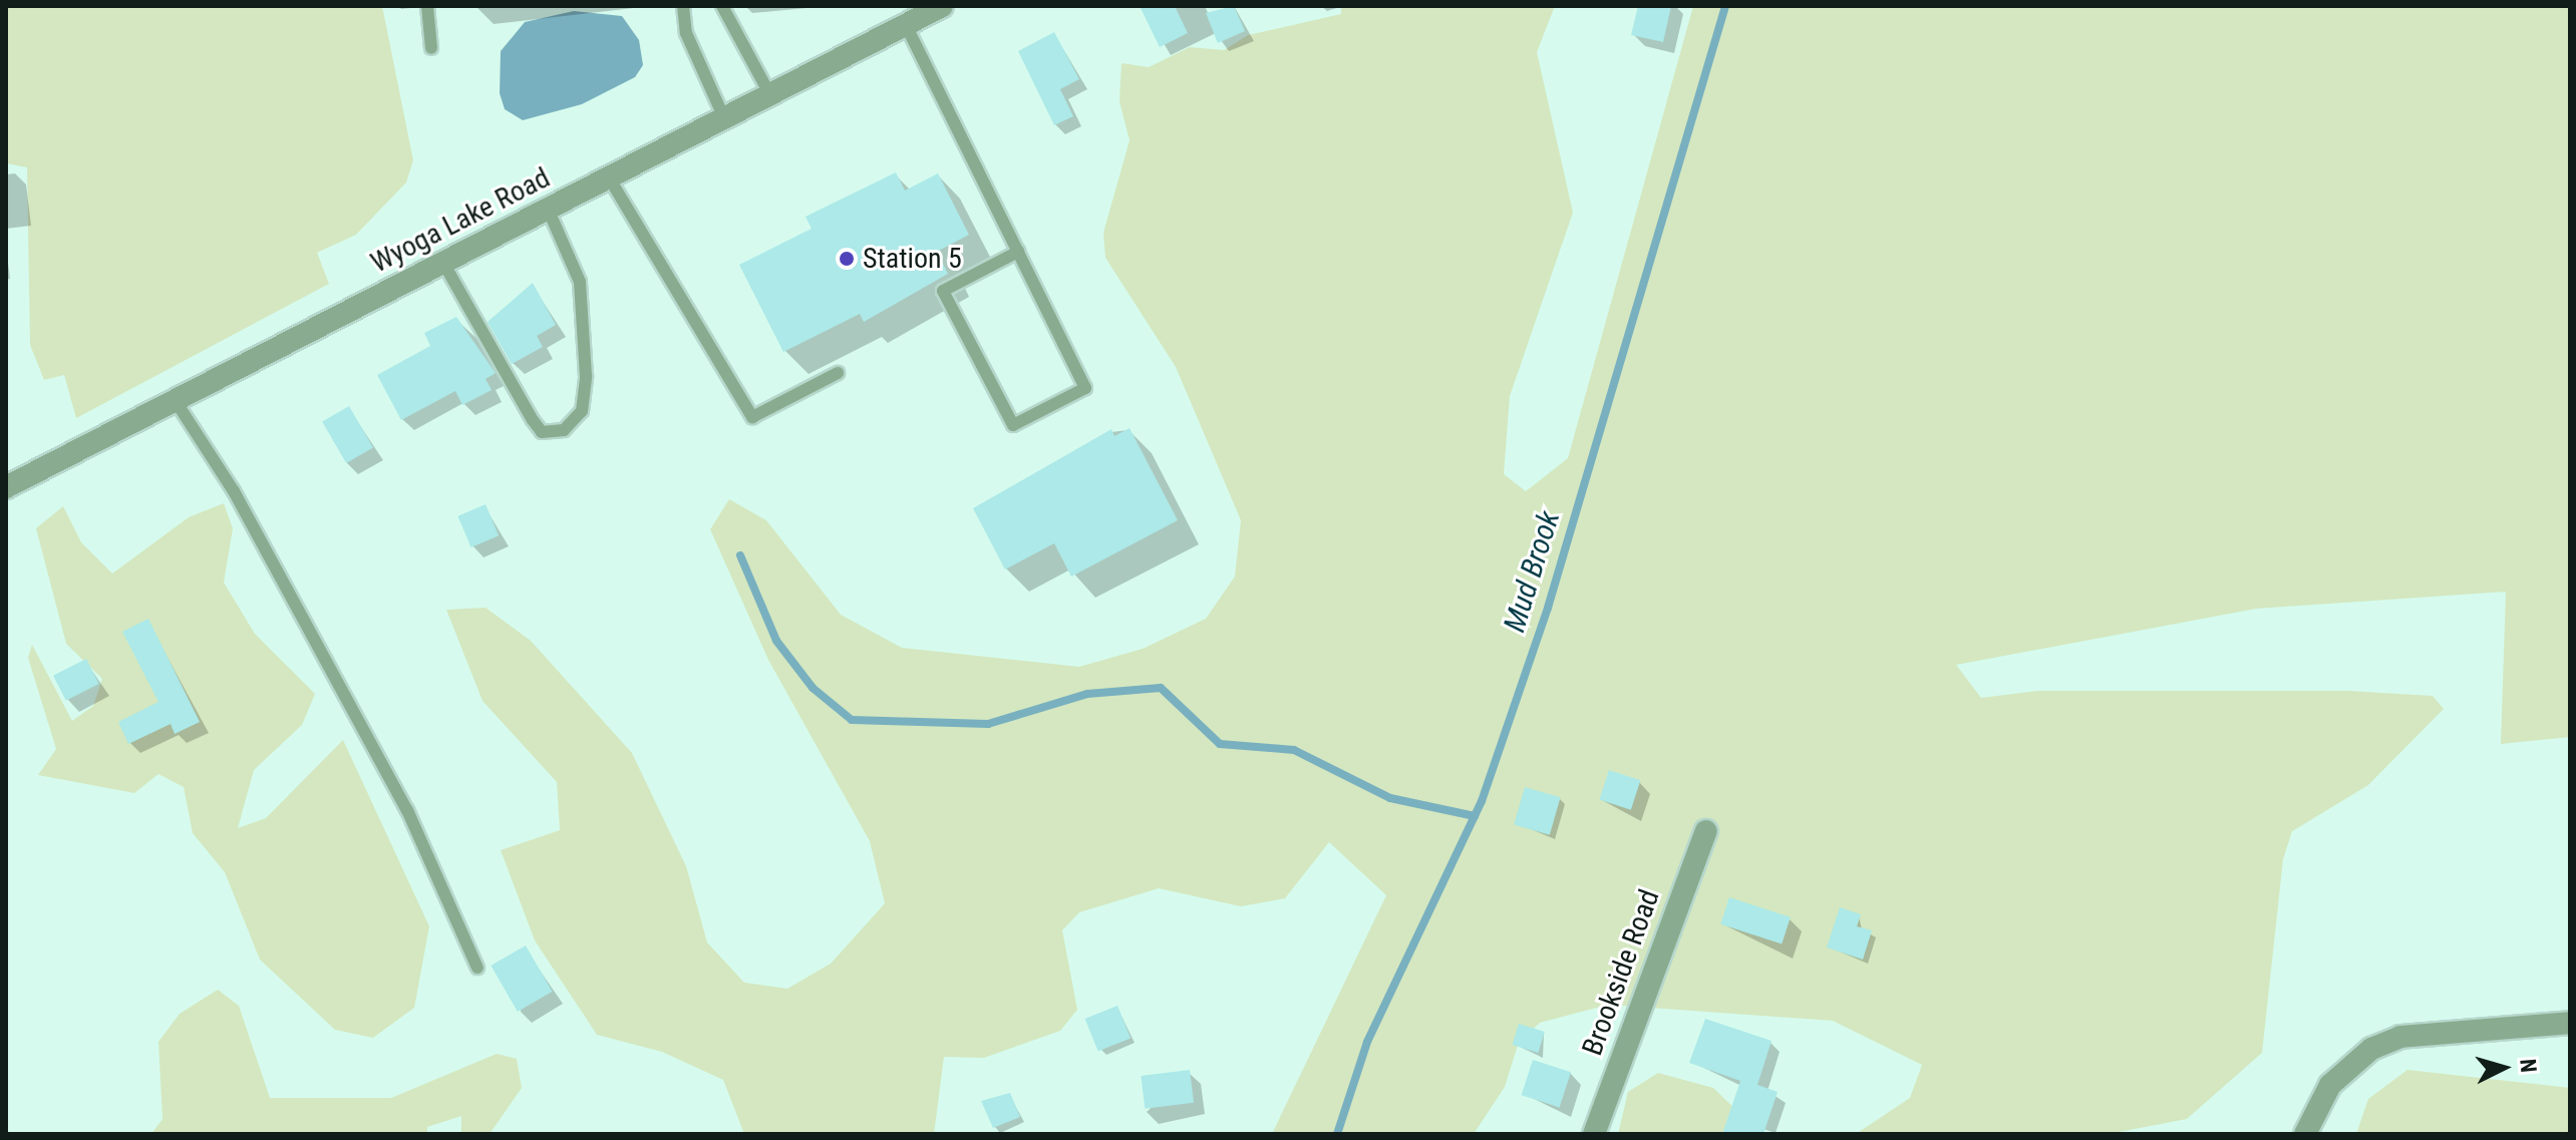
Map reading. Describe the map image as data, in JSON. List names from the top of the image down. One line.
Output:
{"streets":{"street":["Wyoga Lake Road","Brookside Road"]},"water":["Mud Brook"],"places":["Station 5"],"north":"right"}
